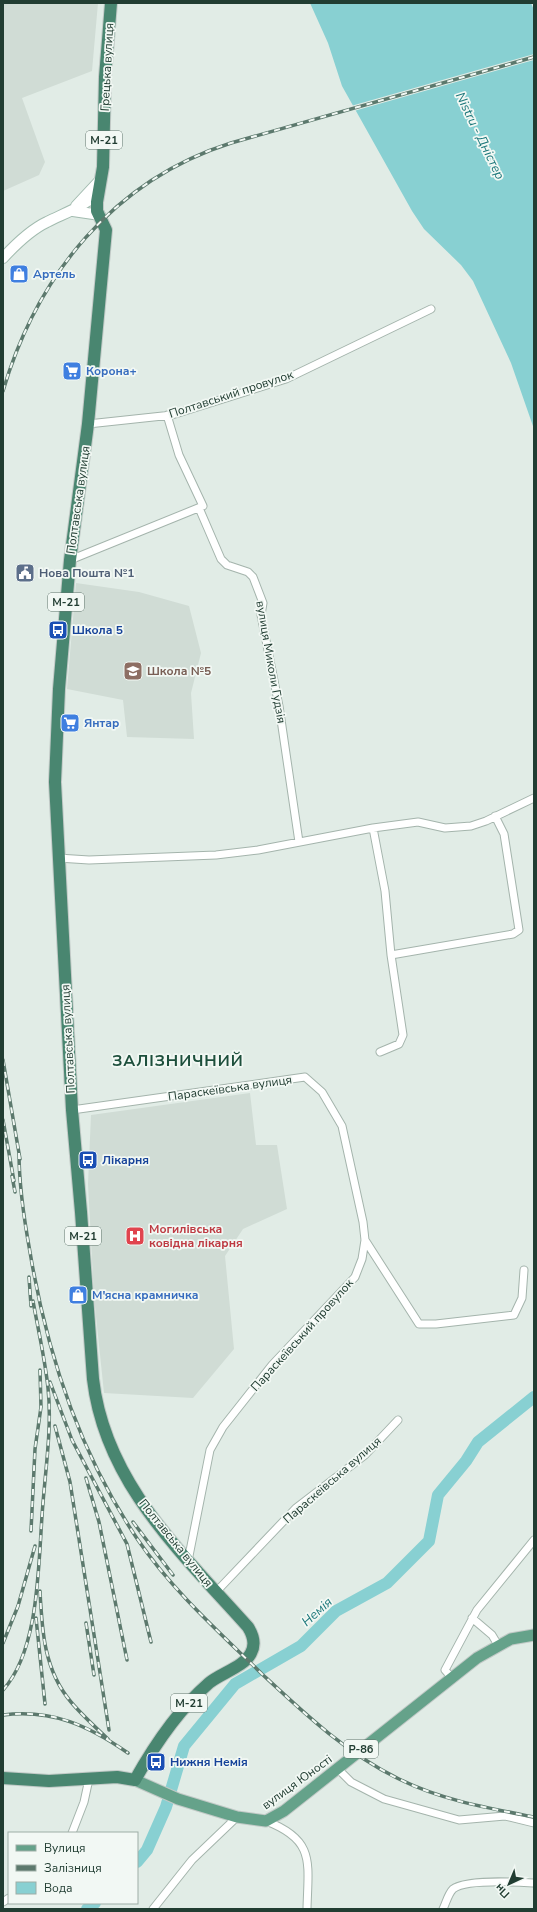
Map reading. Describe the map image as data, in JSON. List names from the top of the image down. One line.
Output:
{"streets":{"highway":["Грецька вулиця","М-21","Полтавська вулиця"],"main road":["Р-86","вулиця Юності"],"street":["Полтавський провулок","вулиця Миколи Гудзія","Параскеївська вулиця","Параскеївський провулок"]},"crossings":[["Грецька вулиця","Полтавська вулиця"],["Полтавський провулок","Полтавська вулиця"],["Полтавський провулок","вулиця Миколи Гудзія"],["Полтавська вулиця","Параскеївська вулиця"],["Полтавська вулиця","Параскеївський провулок"],["Полтавська вулиця","вулиця Юності"],["Параскеївська вулиця","Параскеївський провулок"]],"districts":["ЗАЛІЗНИЧНИЙ"],"water":["Nistru - Дністер","Немія"],"places":{"shop":["Артель","М'ясна крамничка"],"supermarket":["Корона+","Янтар"],"public building":["Нова Пошта №1"],"bus stop":["Школа 5","Лікарня","Нижня Немія"],"school or university":["Школа №5"],"hospital":["Могилівська ковідна лікарня"]},"legend":["Вулиця","Залізниця","Вода"],"north":"bottom left"}
